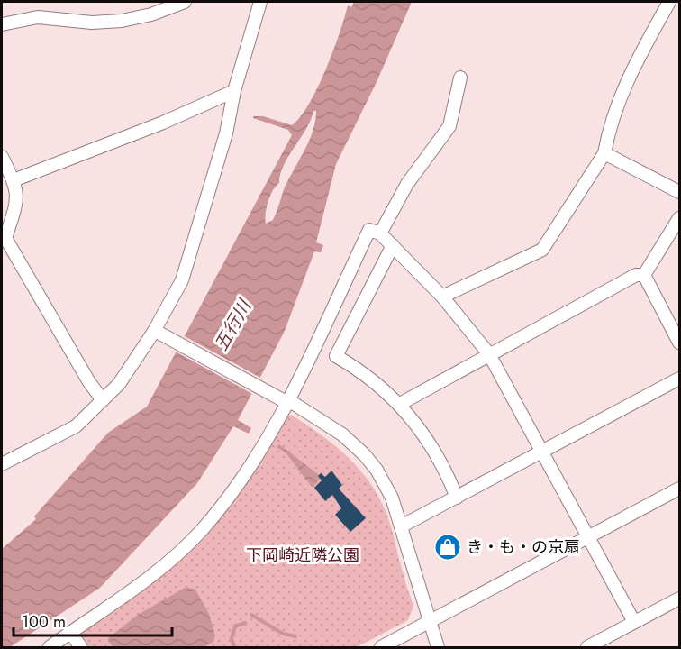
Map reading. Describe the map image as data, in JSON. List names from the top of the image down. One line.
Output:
{"water":["五行川"],"parks":["下岡崎近隣公園"],"places":{"shop":["き・も・の京扇"]},"scale_bar":"100 m"}
